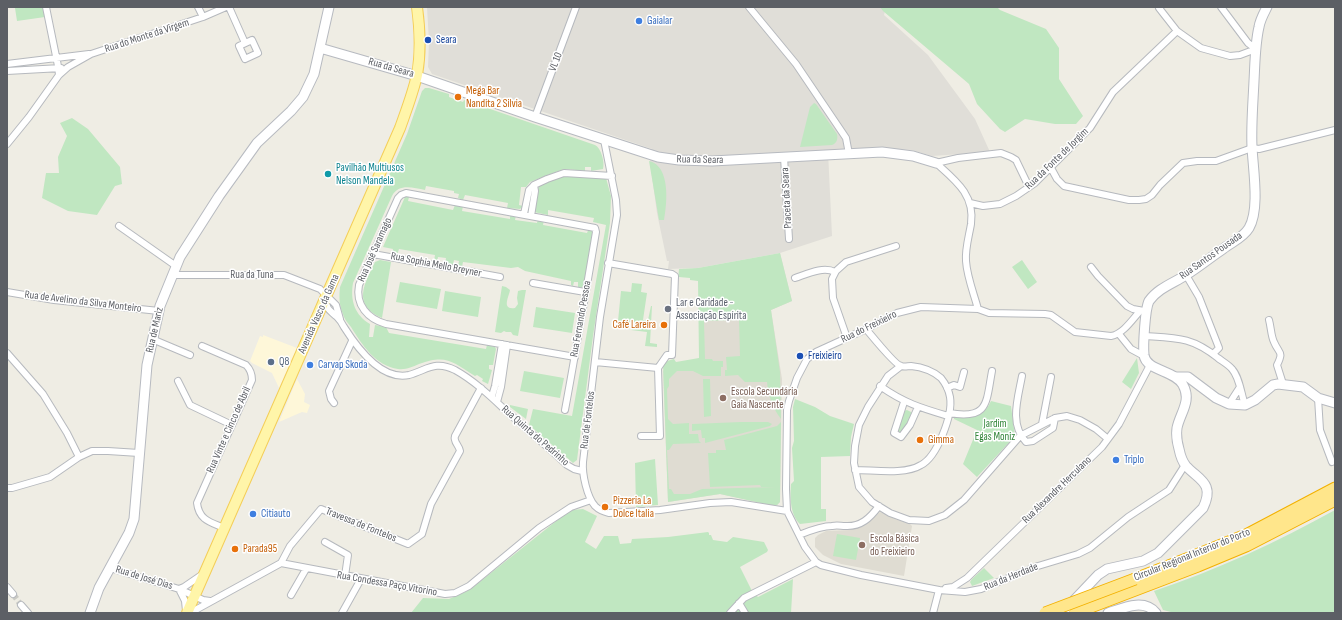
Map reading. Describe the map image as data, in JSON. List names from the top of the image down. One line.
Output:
{"streets":{"highway":["Circular Regional Interior do Porto"],"main road":["Avenida Vasco da Gama"],"street":["Rua do Monte da Virgem","VL 10","Rua da Seara","Rua da Fonte de Jorgim","Praceta da Seara","Rua José Saramago","Rua Santos Pousada","Rua Sophia Mello Breyner","Rua da Tuna","Rua de Avelino da Silva Monteiro","Rua Fernando Pessoa","Rua do Freixieiro","Rua de Mariz","Rua de Fontelos","Rua Vinte e Cinco de Abril","Rua Quinta do Pedrinho","Rua Alexandre Herculano","Travessa de Fontelos","Rua da Herdade","Rua de José Dias","Rua Condessa Paço Vitorino"]},"crossings":[["VL 10","Rua da Seara"],["Rua da Seara","Rua da Fonte de Jorgim"],["Rua da Seara","Praceta da Seara"],["Rua da Seara","Avenida Vasco da Gama"],["Rua da Seara","Rua do Freixieiro"],["Rua da Seara","Rua de Mariz"],["Rua da Seara","Rua de Fontelos"],["Rua José Saramago","Rua Sophia Mello Breyner"],["Rua José Saramago","Rua Fernando Pessoa"],["Rua da Tuna","Avenida Vasco da Gama"],["Rua da Tuna","Rua de Mariz"],["Rua da Tuna","Rua Quinta do Pedrinho"],["Rua de Avelino da Silva Monteiro","Rua de Mariz"],["Avenida Vasco da Gama","Rua Vinte e Cinco de Abril"],["Avenida Vasco da Gama","Rua de José Dias"],["Rua de Mariz","Rua de José Dias"],["Rua de Fontelos","Rua Quinta do Pedrinho"],["Rua de Fontelos","Rua Condessa Paço Vitorino"],["Rua Quinta do Pedrinho","Travessa de Fontelos"],["Rua Alexandre Herculano","Rua da Herdade"],["Travessa de Fontelos","Rua Condessa Paço Vitorino"]],"parks":["Jardim Egas Moniz"],"places":["Gaialar","Seara","Mega Bar Nandita 2 Silvia","Pavilhão Multiusos Nelson Mandela","Lar e Caridade - Associação Espírita","Café Lareira","Freixieiro","Q8","Carvap Skoda","Escola Secundária Gaia Nascente","Gimma","Triplo","Pizzeria La Dolce Italia","Citiauto","Escola Básica do Freixieiro","Parada95"]}
